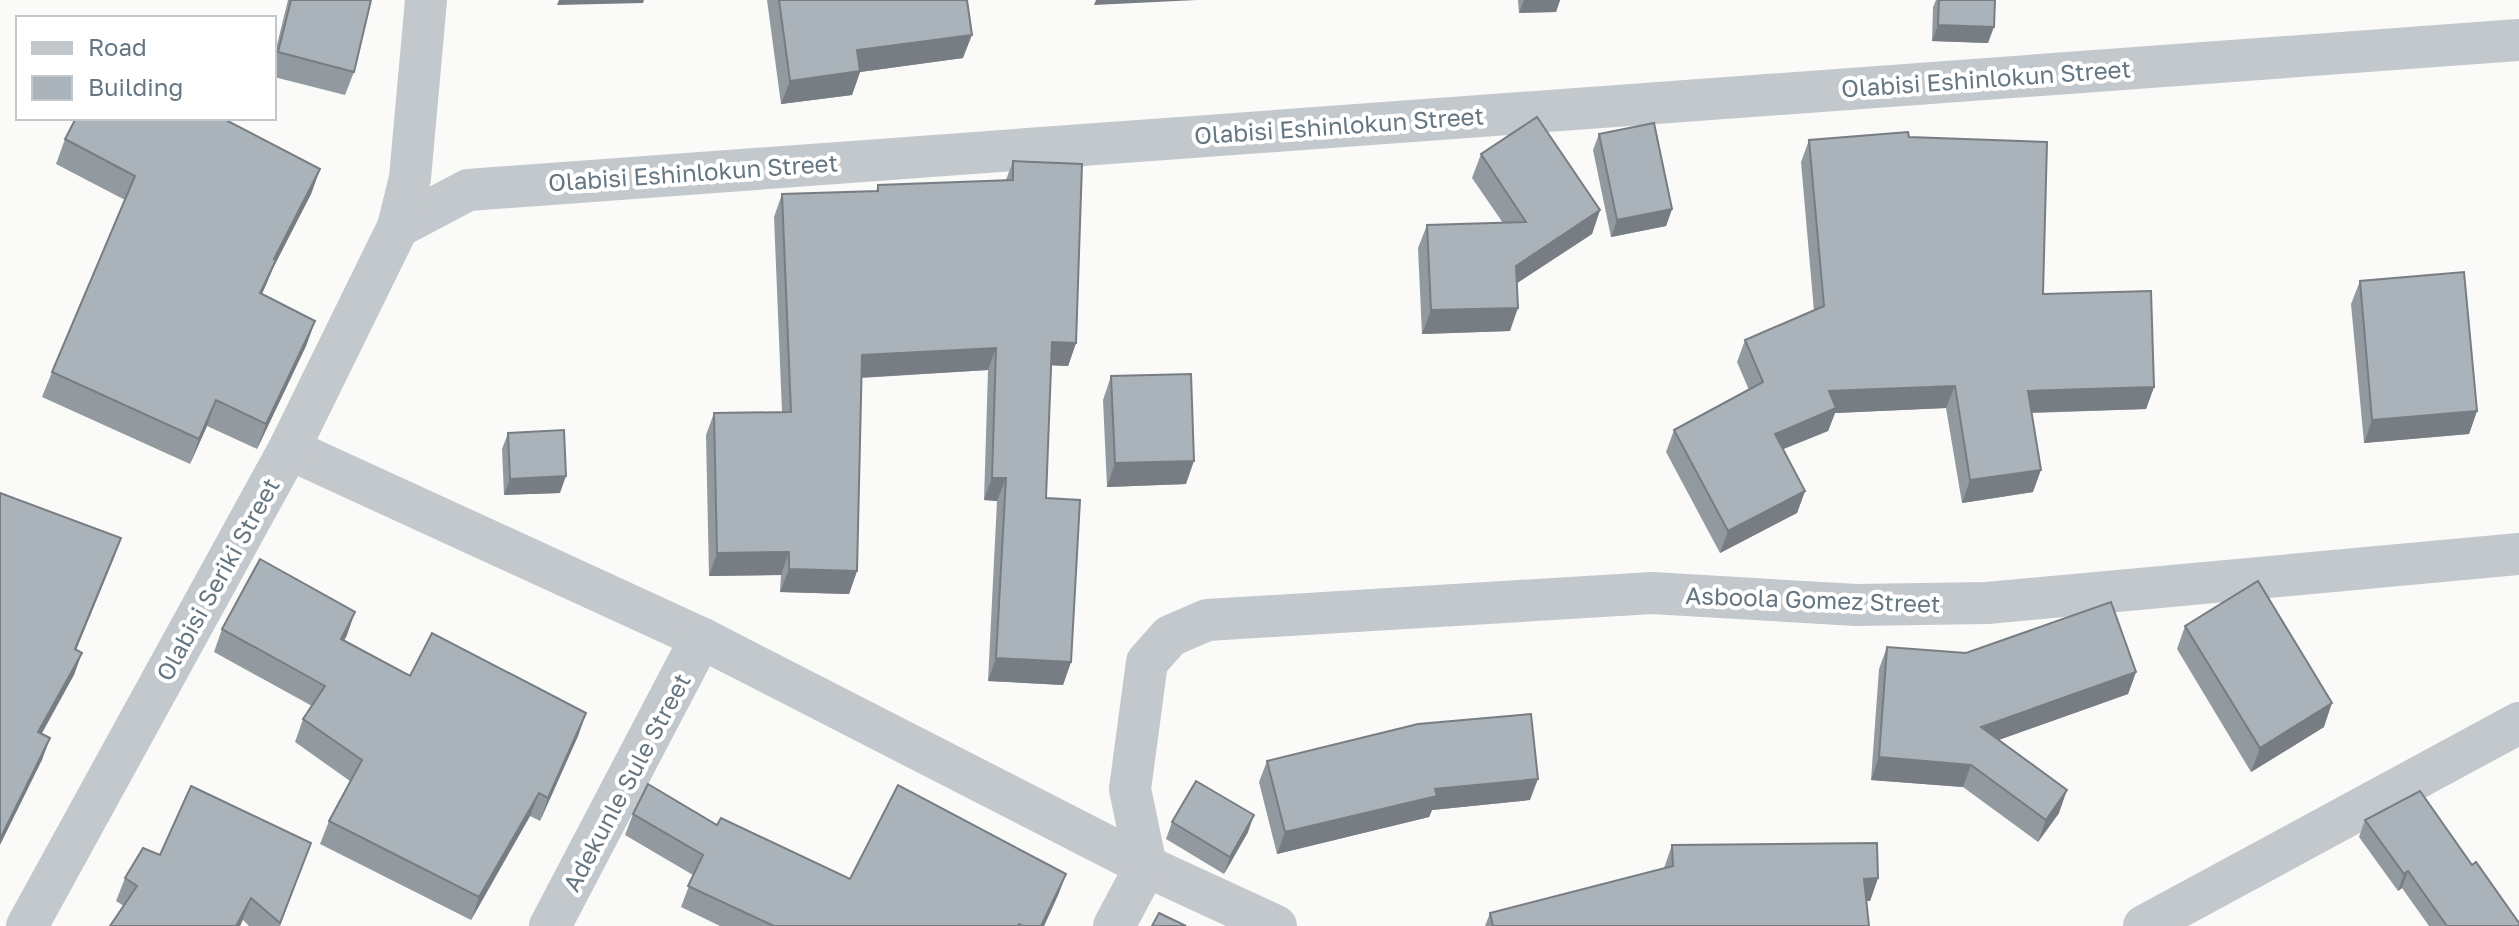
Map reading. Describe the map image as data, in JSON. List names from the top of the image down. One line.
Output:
{"streets":{"street":["Olabisi Eshinlokun Street","Olabisi Seriki Street","Asboola Gomez Street","Adekunle Sule Street"]},"crossings":[["Olabisi Eshinlokun Street","Olabisi Seriki Street"]],"legend":["Road","Building"]}
